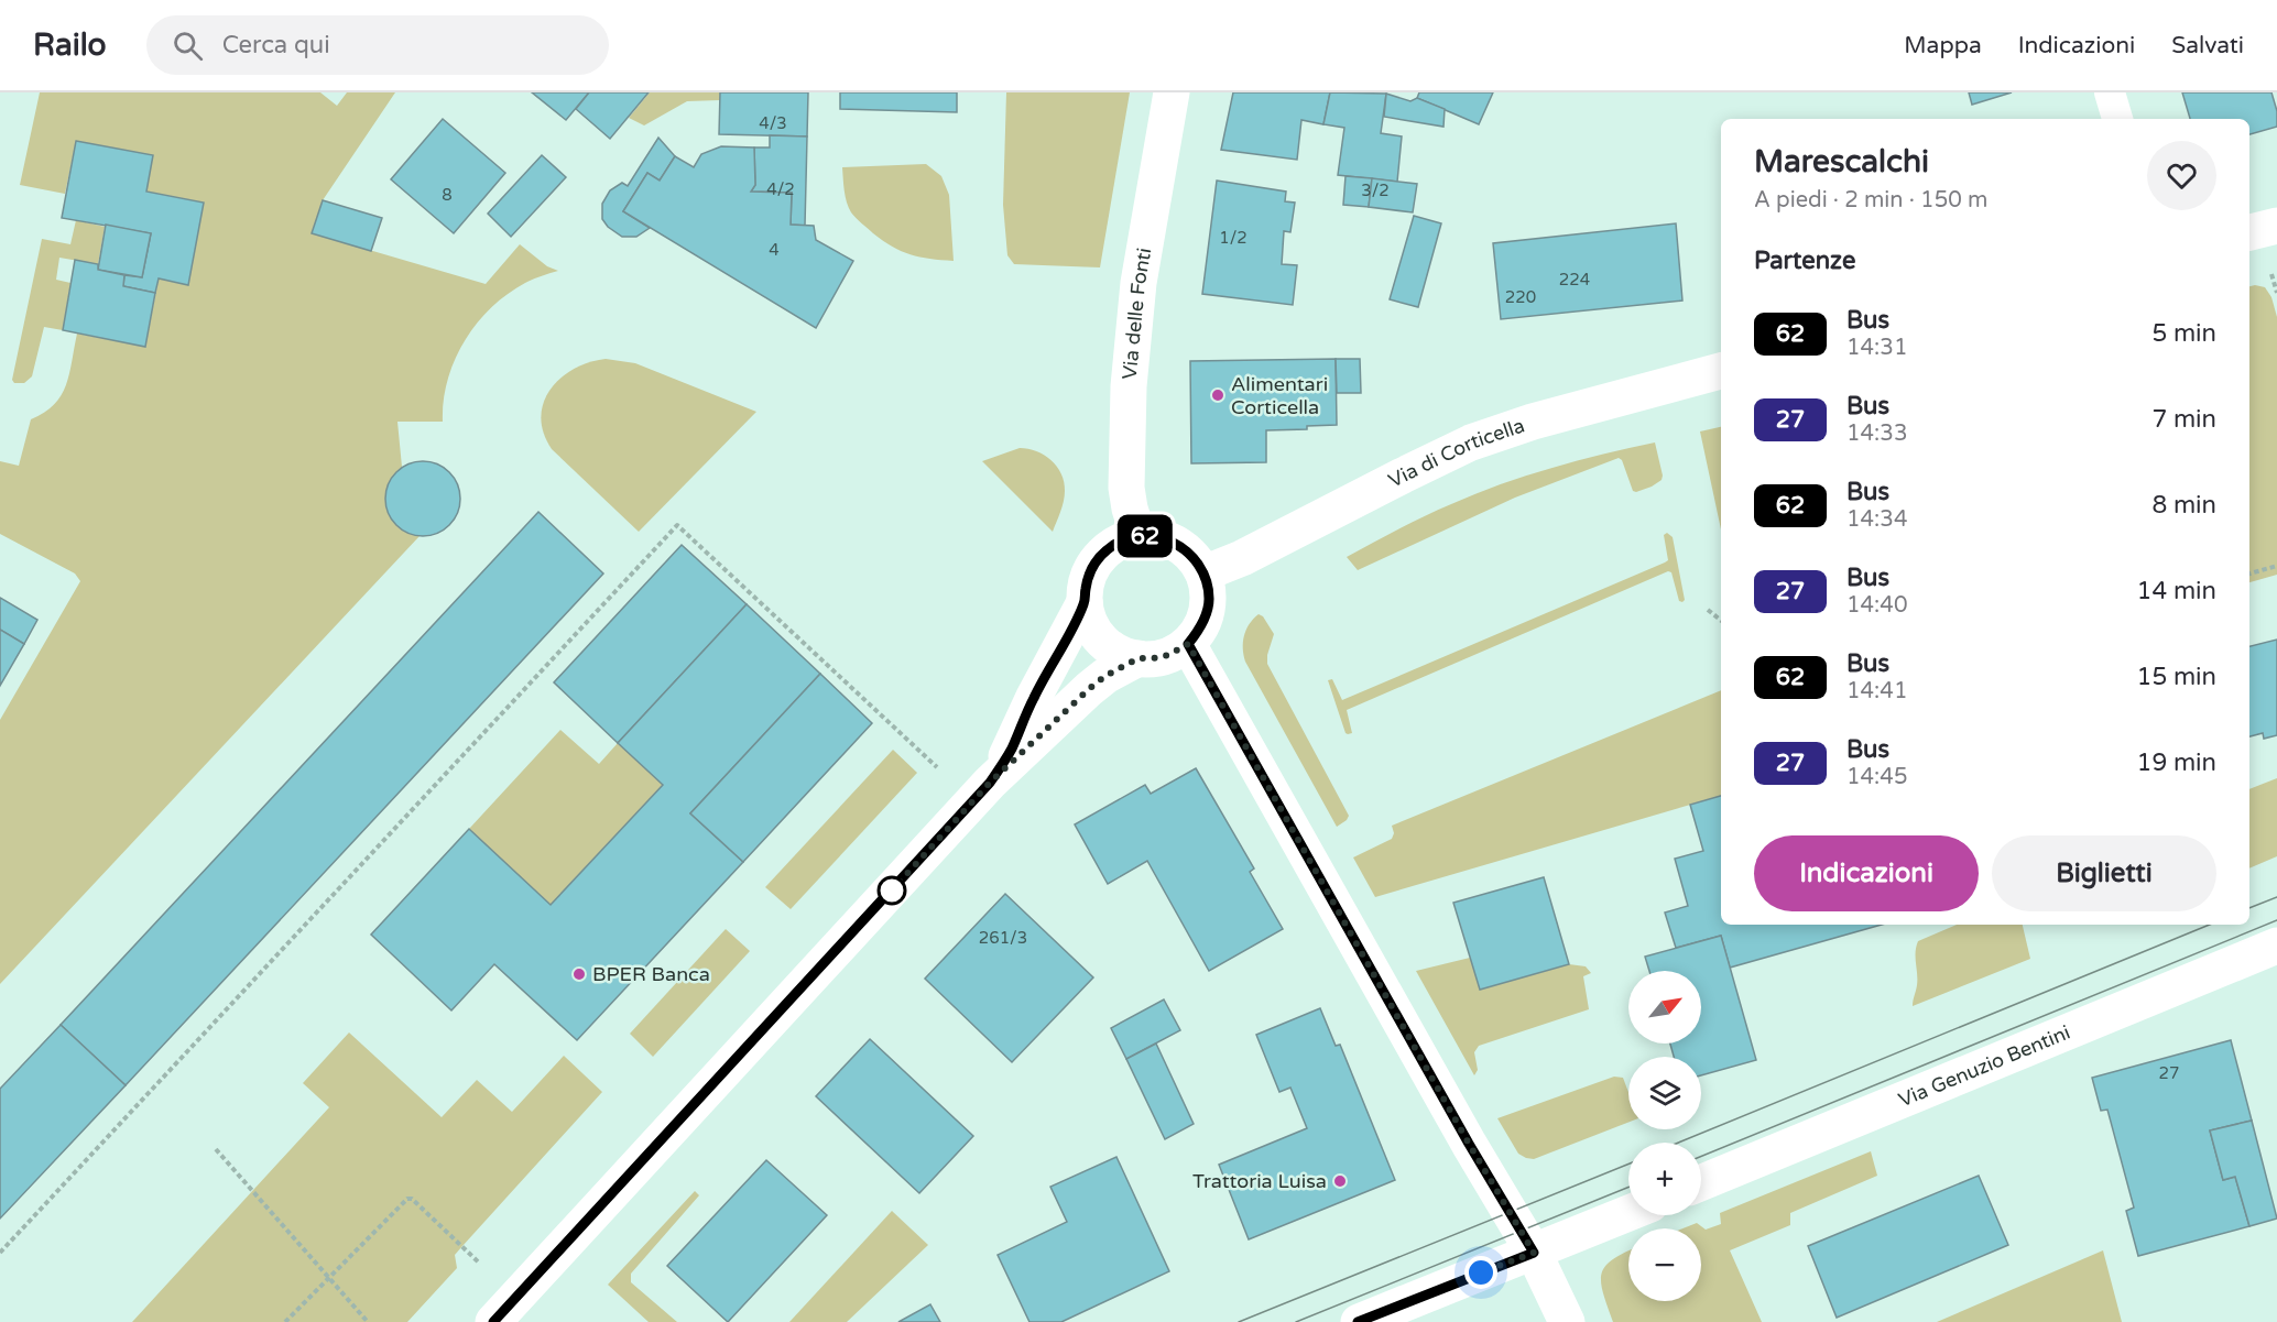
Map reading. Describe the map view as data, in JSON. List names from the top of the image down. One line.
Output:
{"streets":{"street":["Via delle Fonti","Via di Corticella","Via Genuzio Bentini"]},"crossings":[["Via delle Fonti","Via di Corticella"]],"places":["Alimentari Corticella","BPER Banca","Trattoria Luisa"],"lines":["bus line 62"],"house_numbers":["4/3","4/2","3/2","8","1/2","4","224","220","261/3","27"],"north":"top right","page":{"header":"Railo","search":"Cerca qui","nav":["Mappa","Indicazioni","Salvati"],"on_map":"62","heading":[["Marescalchi","A piedi · 2 min · 150 m"],"Partenze"],"list":[{"mark":"62","name":"Bus","note":"14:31","value":"5 min"},{"mark":"27","name":"Bus","note":"14:33","value":"7 min"},{"mark":"62","name":"Bus","note":"14:34","value":"8 min"},{"mark":"27","name":"Bus","note":"14:40","value":"14 min"},{"mark":"62","name":"Bus","note":"14:41","value":"15 min"},{"mark":"27","name":"Bus","note":"14:45","value":"19 min"}],"buttons":["Indicazioni","Biglietti"],"map_buttons":["+","−"]}}
